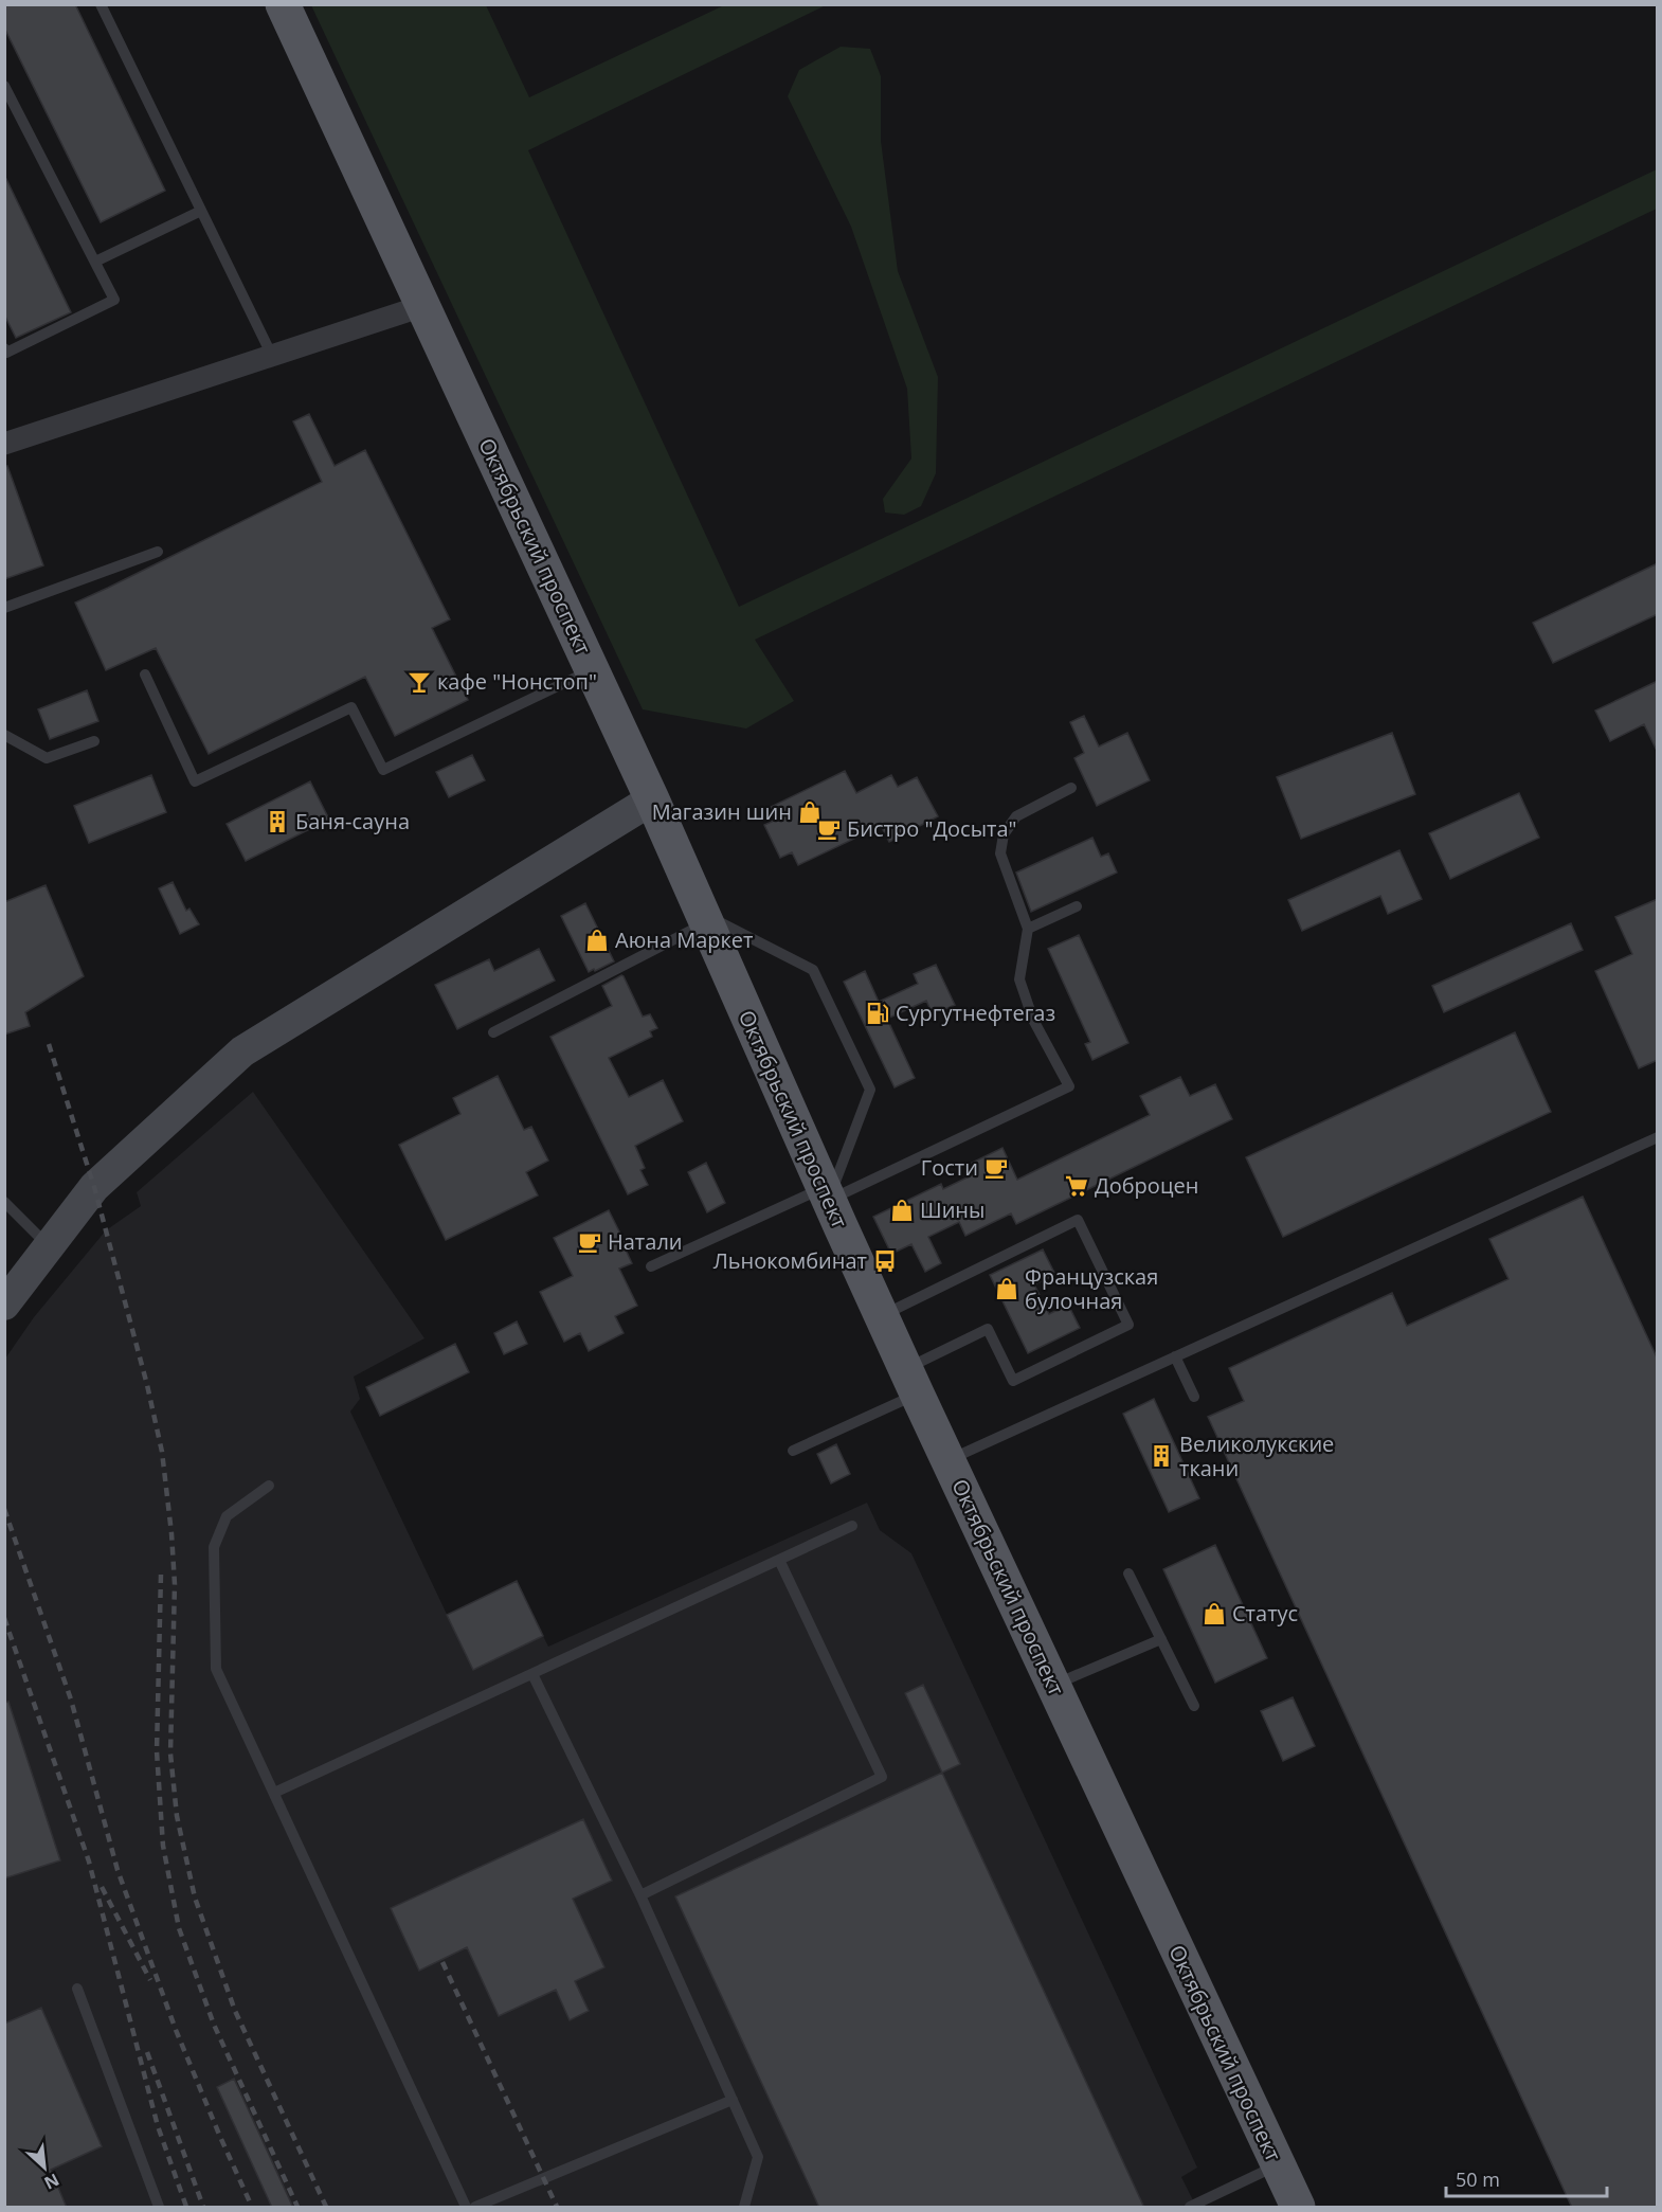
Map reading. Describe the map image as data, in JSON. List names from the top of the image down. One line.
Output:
{"streets":{"main road":["Октябрьский проспект"]},"places":{"bar":["кафе \"Нонстоп\""],"shop":["Магазин шин","Аюна Маркет","Шины","Французская булочная","Статус"],"building":["Баня-сауна","Великолукские ткани"],"cafe":["Бистро \"Досыта\"","Гости","Натали"],"fuel station":["Сургутнефтегаз"],"supermarket":["Доброцен"],"bus stop":["Льнокомбинат"]},"scale_bar":"50 m","north":"bottom right"}
